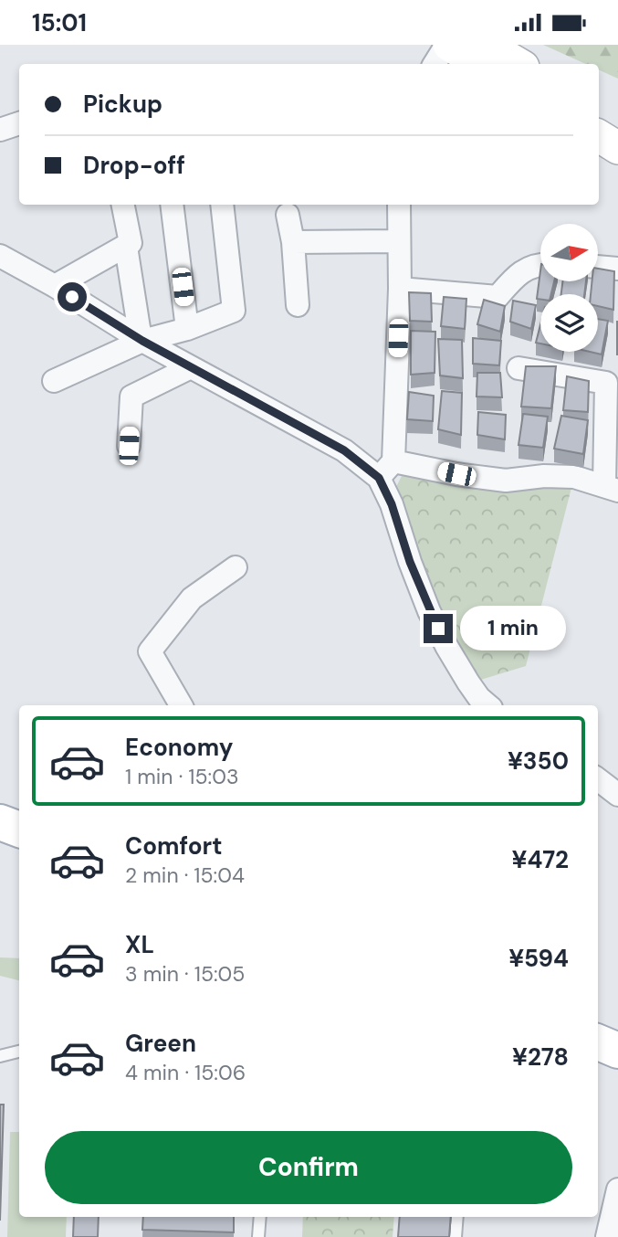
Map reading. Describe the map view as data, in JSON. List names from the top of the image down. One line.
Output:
{"north":"right","page":{"status":"15:01","banner":["Pickup","Drop-off"],"bubble":"1 min","list":[{"name":"Economy","note":"1 min · 15:03","value":"¥350"},{"name":"Comfort","note":"2 min · 15:04","value":"¥472"},{"name":"XL","note":"3 min · 15:05","value":"¥594"},{"name":"Green","note":"4 min · 15:06","value":"¥278"}],"buttons":"Confirm"}}
